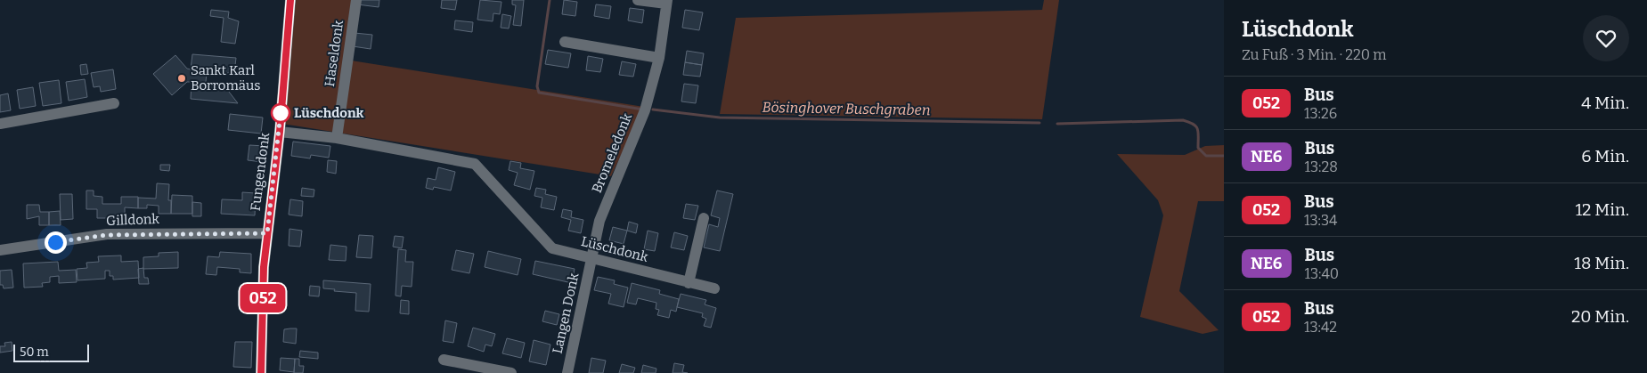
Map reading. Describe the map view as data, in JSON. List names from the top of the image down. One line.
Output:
{"streets":{"street":["Haseldonk","Bromeledonk","Fungendonk","Gilldonk","Lüschdonk","Langen Donk"]},"crossings":[["Haseldonk","Lüschdonk"],["Bromeledonk","Lüschdonk"],["Bromeledonk","Langen Donk"],["Fungendonk","Gilldonk"],["Fungendonk","Lüschdonk"],["Lüschdonk","Langen Donk"]],"water":["Bösinghover Buschgraben"],"places":["Sankt Karl Borromäus","Lüschdonk"],"lines":["bus line 052"],"scale_bar":"50 m","page":{"on_map":"052","heading":["Lüschdonk","Zu Fuß · 3 Min. · 220 m"],"list":[{"mark":"052","name":"Bus","note":"13:26","value":"4 Min."},{"mark":"NE6","name":"Bus","note":"13:28","value":"6 Min."},{"mark":"052","name":"Bus","note":"13:34","value":"12 Min."},{"mark":"NE6","name":"Bus","note":"13:40","value":"18 Min."},{"mark":"052","name":"Bus","note":"13:42","value":"20 Min."}],"scale":"50 m"}}
